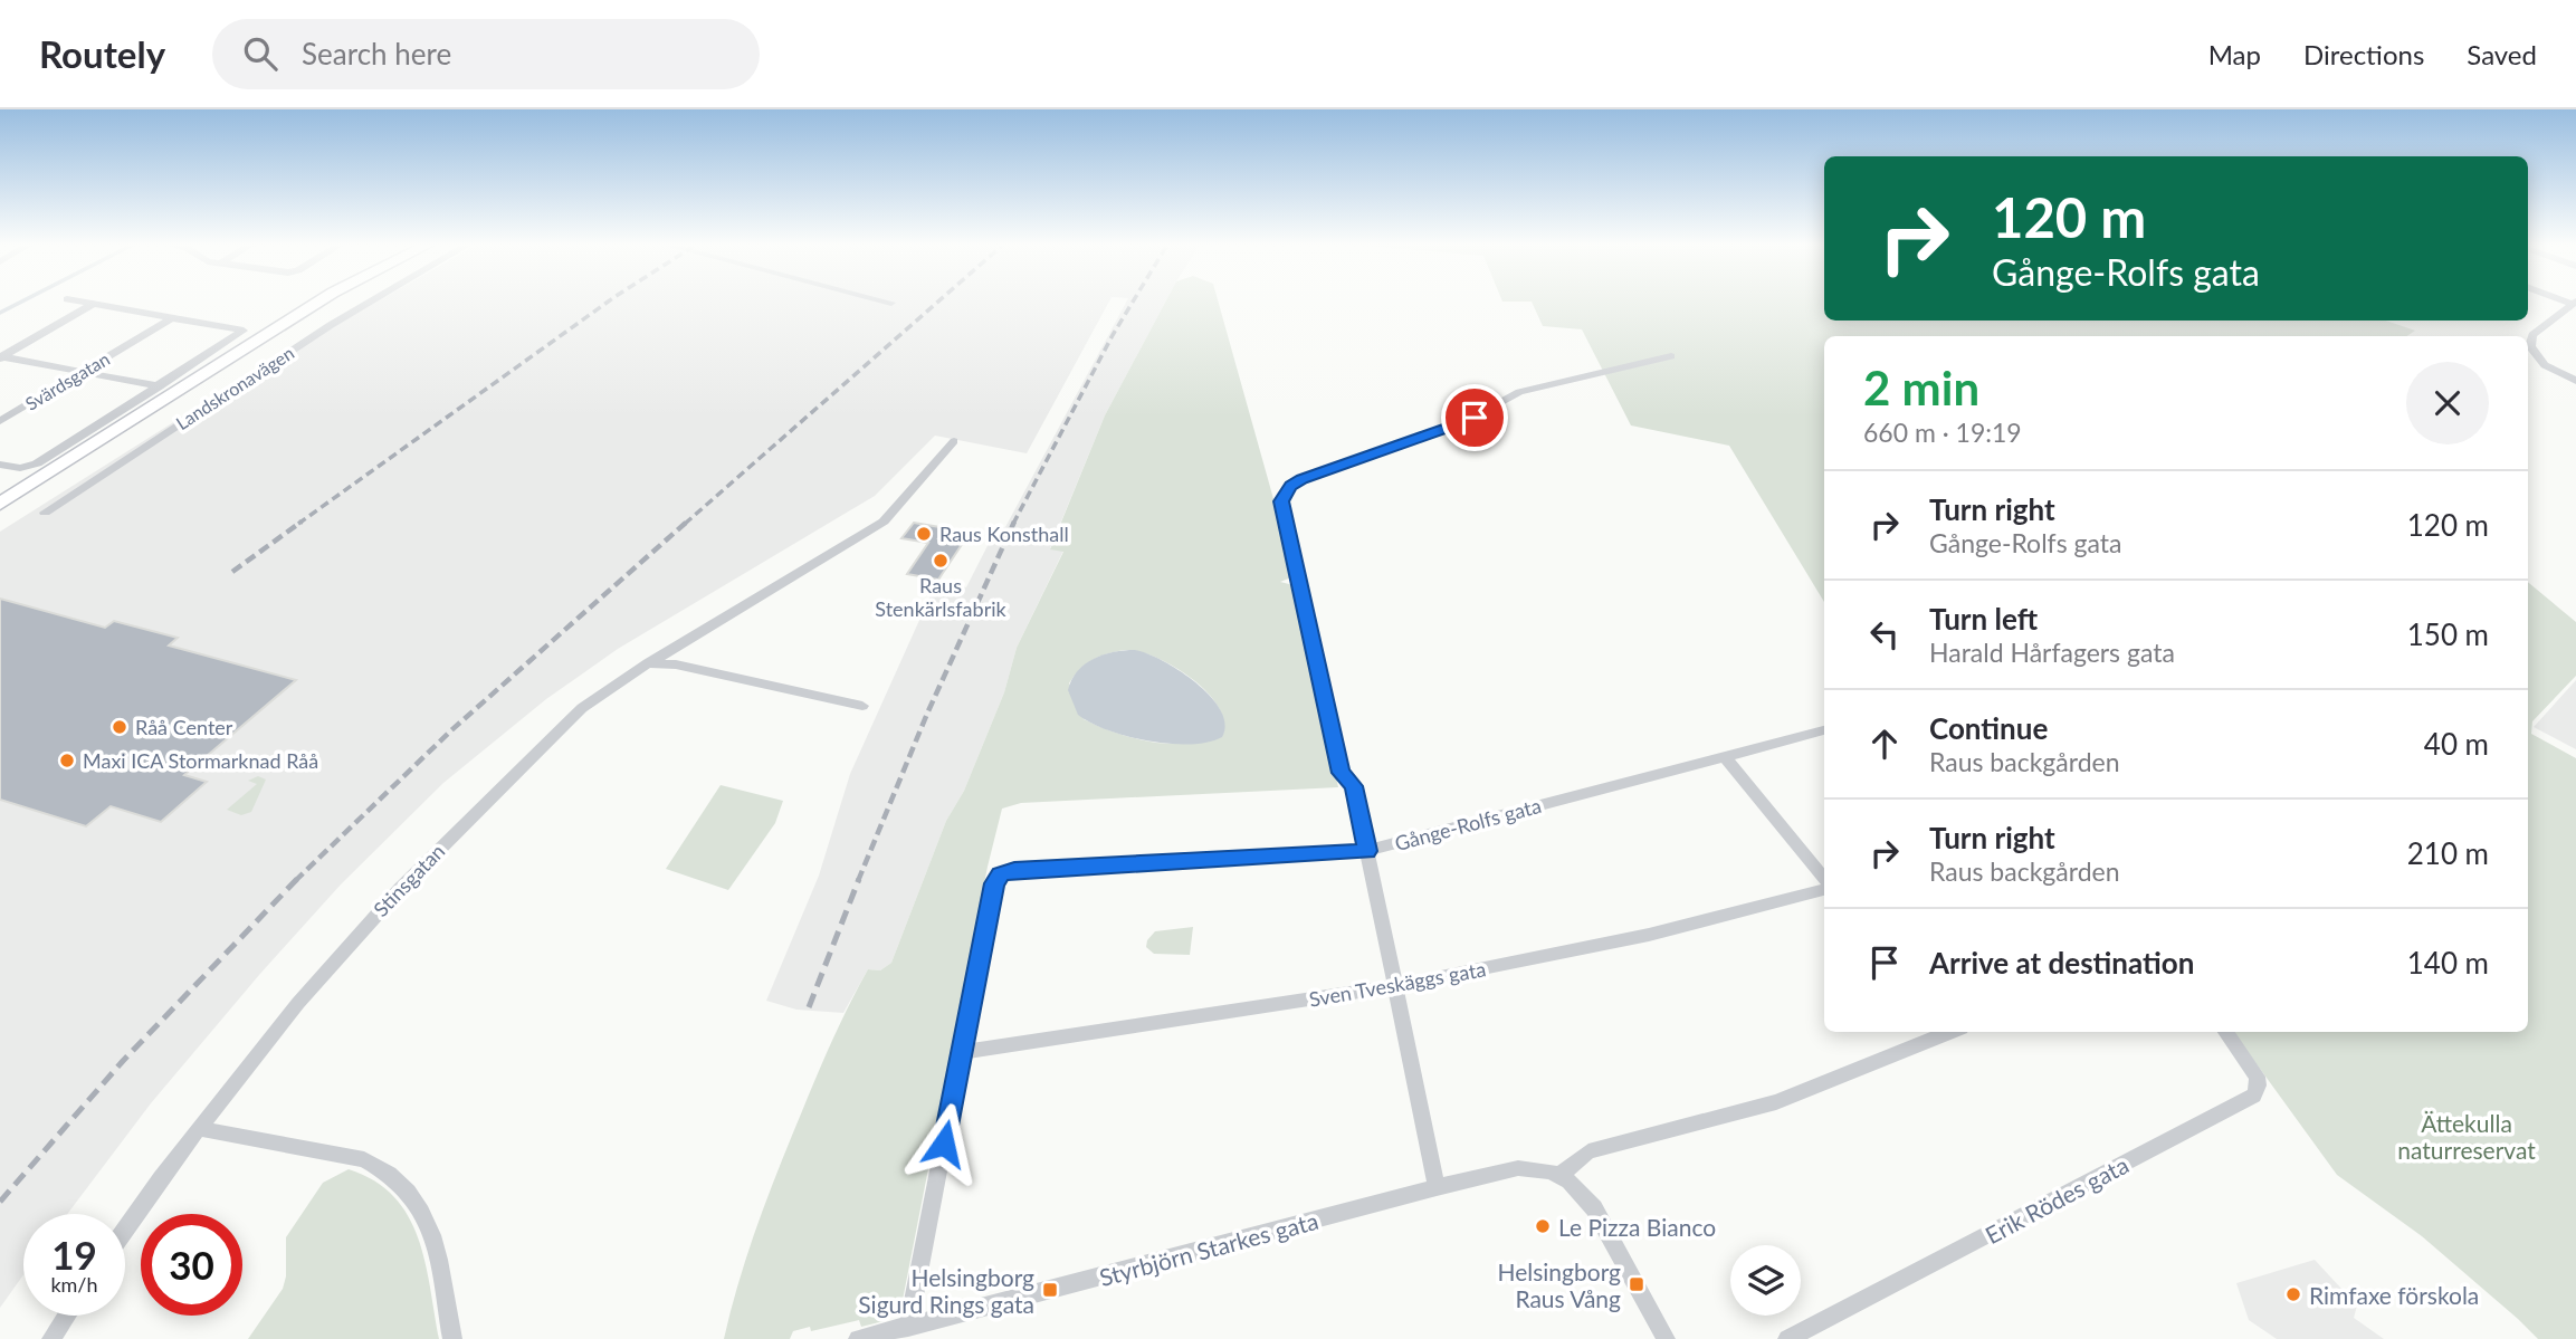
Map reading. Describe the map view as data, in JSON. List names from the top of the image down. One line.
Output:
{"streets":{"main road":["Landskronavägen"],"street":["Svärdsgatan","Gånge-Rolfs gata","Stinsgatan","Sven Tveskäggs gata","Erik Rödes gata","Styrbjörn Starkes gata"]},"crossings":[["Gånge-Rolfs gata","Sven Tveskäggs gata"],["Gånge-Rolfs gata","Styrbjörn Starkes gata"]],"parks":["Ättekulla naturreservat"],"places":{"other":["Raus Konsthall","Raus Stenkärlsfabrik","Råå Center","Maxi ICA Stormarknad Råå","Le Pizza Bianco","Rimfaxe förskola"],"transit":["Helsingborg Raus Vång","Helsingborg Sigurd Rings gata"]},"page":{"header":"Routely","search":"Search here","nav":["Map","Directions","Saved"],"turn":["120 m","Gånge-Rolfs gata"],"heading":["2 min","660 m · 19:19"],"list":[{"name":"Turn right","note":"Gånge-Rolfs gata","value":"120 m"},{"name":"Turn left","note":"Harald Hårfagers gata","value":"150 m"},{"name":"Continue","note":"Raus backgården","value":"40 m"},{"name":"Turn right","note":"Raus backgården","value":"210 m"},{"name":"Arrive at destination","value":"140 m"}],"speed":"19 km/h","limit":"30"}}
